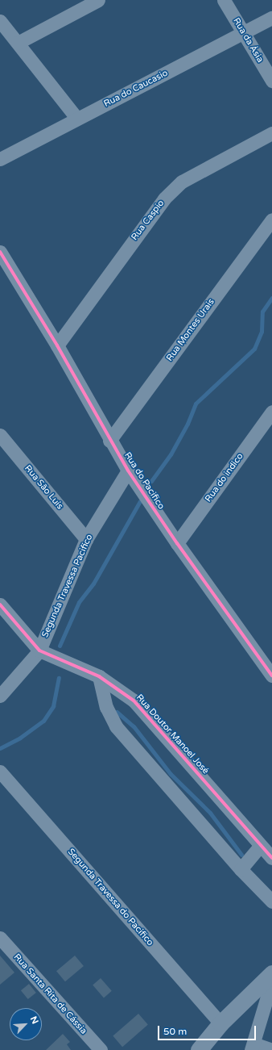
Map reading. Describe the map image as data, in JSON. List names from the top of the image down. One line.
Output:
{"streets":{"street":["Rua da Ásia","Rua do Caucasio","Rua Caspio","Rua Montes Urais","Rua do indico","Rua do Pacifico","Rua São Luís","Segunda Travessa Pacifico","Rua Doutor Manoel José","Segunda Travessa do Pacifico","Rua Santa Rita de Cássia"]},"crossings":[["Rua da Ásia","Rua do Caucasio"],["Rua Caspio","Rua do Pacifico"],["Rua Montes Urais","Rua do Pacifico"],["Rua do indico","Rua do Pacifico"],["Rua do Pacifico","Segunda Travessa Pacifico"],["Rua São Luís","Segunda Travessa Pacifico"],["Segunda Travessa Pacifico","Rua Doutor Manoel José"]],"scale_bar":"50 m","north":"top right"}
